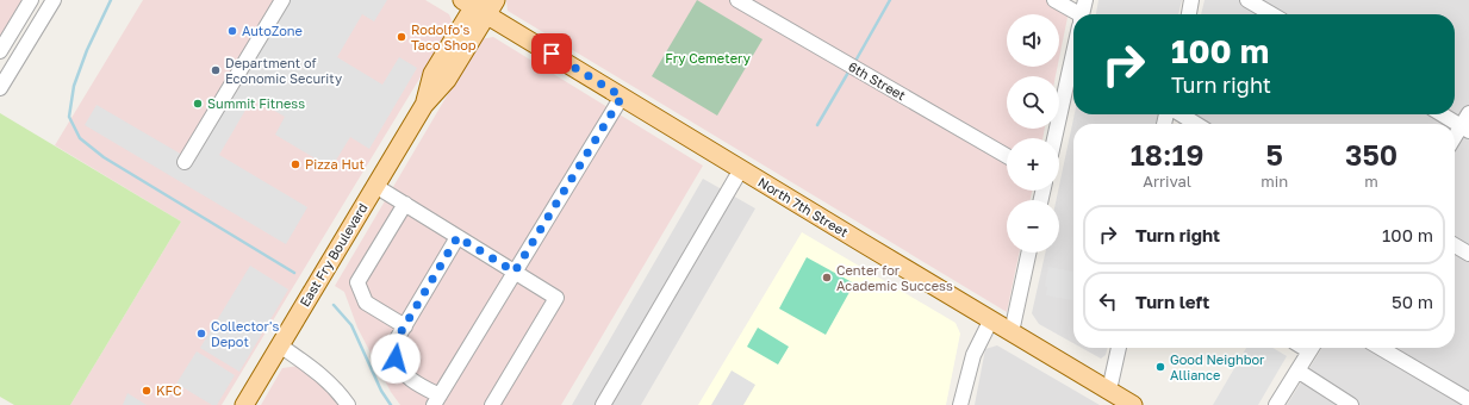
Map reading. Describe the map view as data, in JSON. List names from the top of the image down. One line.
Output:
{"streets":{"main road":["North 7th Street","East Fry Boulevard"],"street":["6th Street"]},"crossings":[["North 7th Street","East Fry Boulevard"]],"parks":["Fry Cemetery"],"places":["AutoZone","Rodolfo's Taco Shop","Department of Economic Security","Summit Fitness","Pizza Hut","Center for Academic Success","Collector's Depot","Good Neighbor Alliance","KFC"],"page":{"map_buttons":["+","−"],"turn":["100 m","Turn right"],"eta":["18:19","Arrival","5","min","350","m"],"list":[{"name":"Turn right","value":"100 m"},{"name":"Turn left","value":"50 m"}]}}
